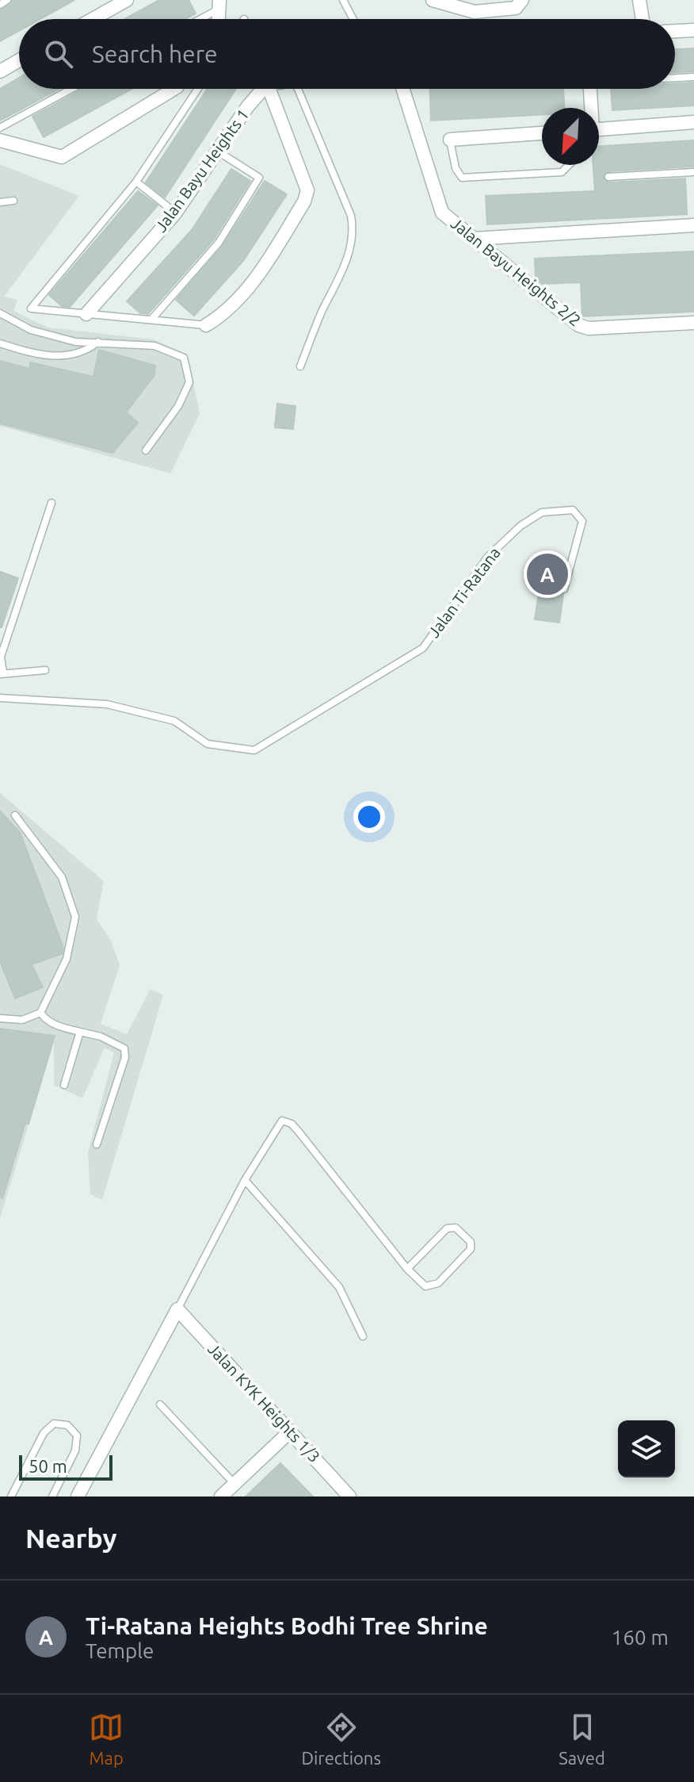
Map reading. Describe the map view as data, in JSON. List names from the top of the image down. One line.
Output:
{"streets":{"street":["Jalan Bayu Heights 1","Jalan Bayu Heights 2/2","Jalan KYK Heights 1/3"],"lane":["Jalan Ti-Ratana"]},"scale_bar":"50 m","north":"bottom left","page":{"search":"Search here","pins":"A","scale":"50 m","heading":"Nearby","list":[{"mark":"A","name":"Ti-Ratana Heights Bodhi Tree Shrine","note":"Temple","value":"160 m"}],"nav":["Map","Directions","Saved"]}}
